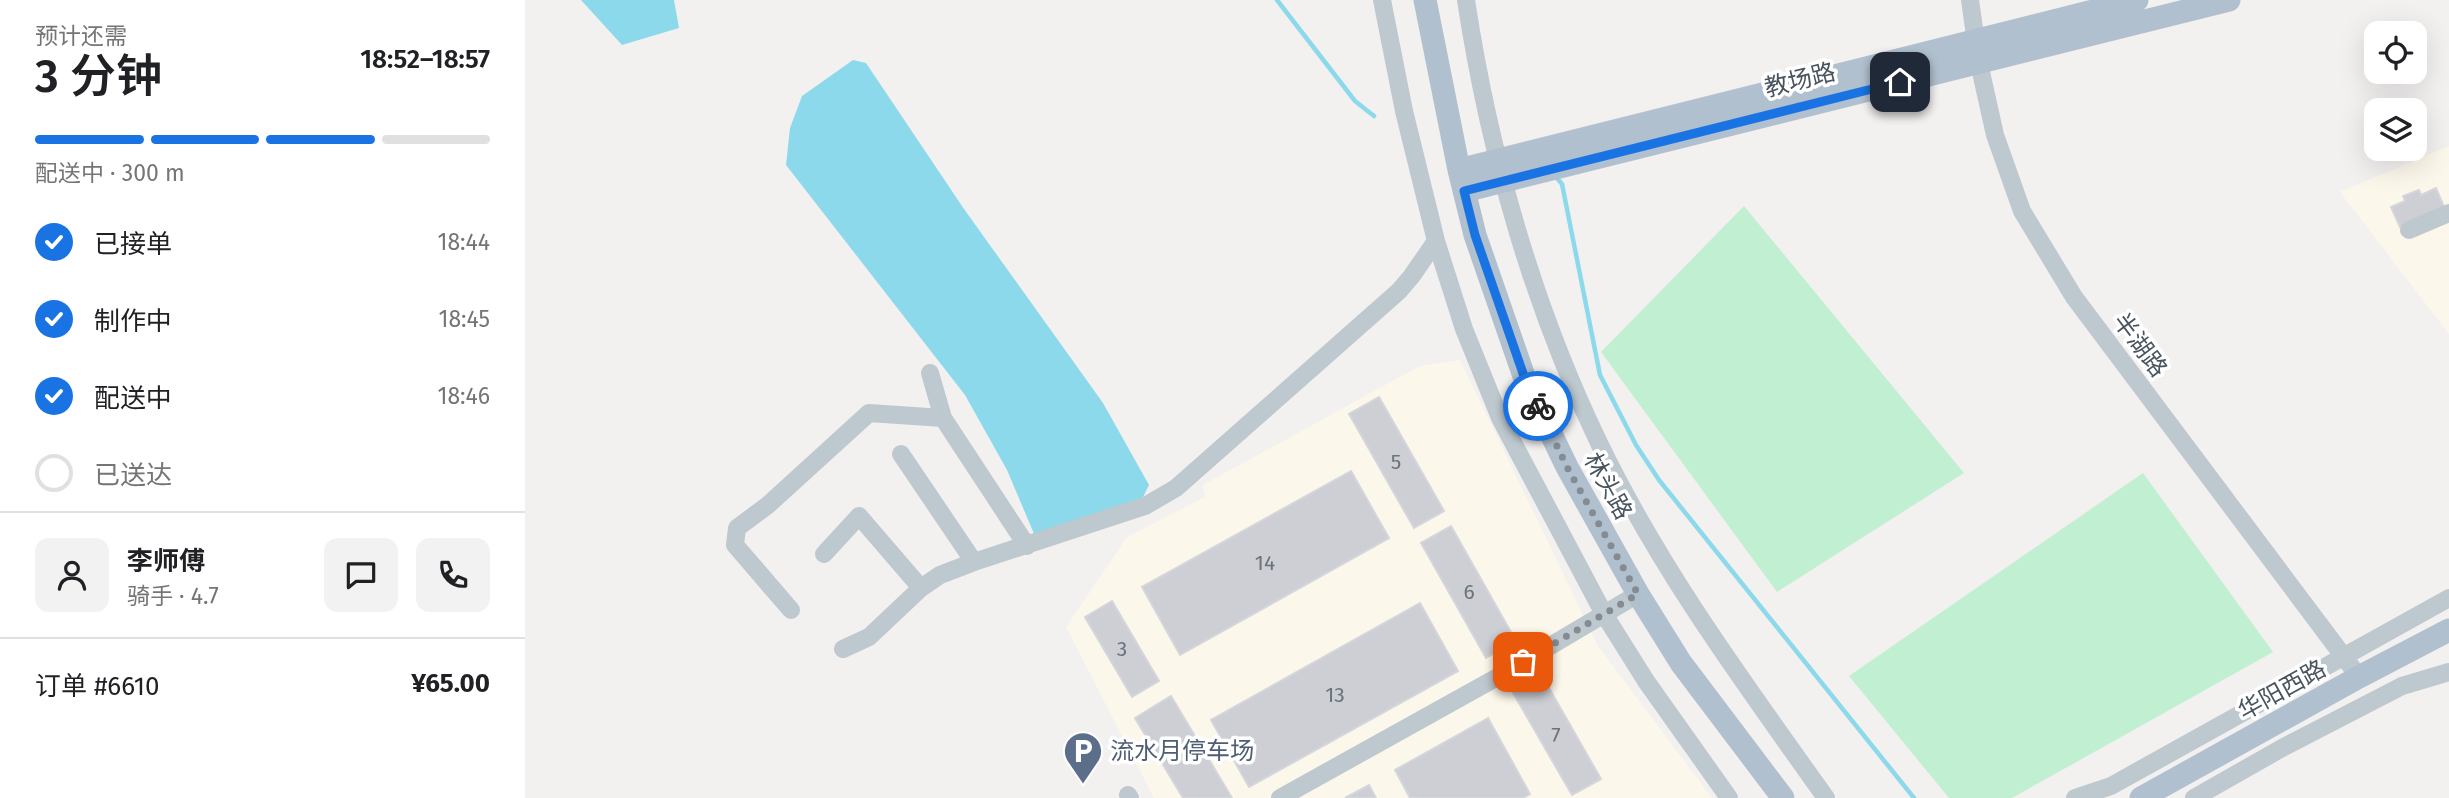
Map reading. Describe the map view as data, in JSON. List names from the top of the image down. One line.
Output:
{"streets":{"main road":["教场路","林头路","华阳西路"],"street":["半湖路"]},"crossings":[["教场路","半湖路"],["教场路","林头路"],["半湖路","华阳西路"]],"places":{"parking":["流水月停车场"]},"house_numbers":["5","14","6","3","13","7"],"page":{"heading":["3 分钟","预计还需","18:52–18:57"],"panel":["李师傅","骑手 · 4.7","订单 #6610","¥65.00"],"bar":"配送中 · 300 m","list":[["已接单","18:44"],["制作中","18:45"],["配送中","18:46"],"已送达"]}}
